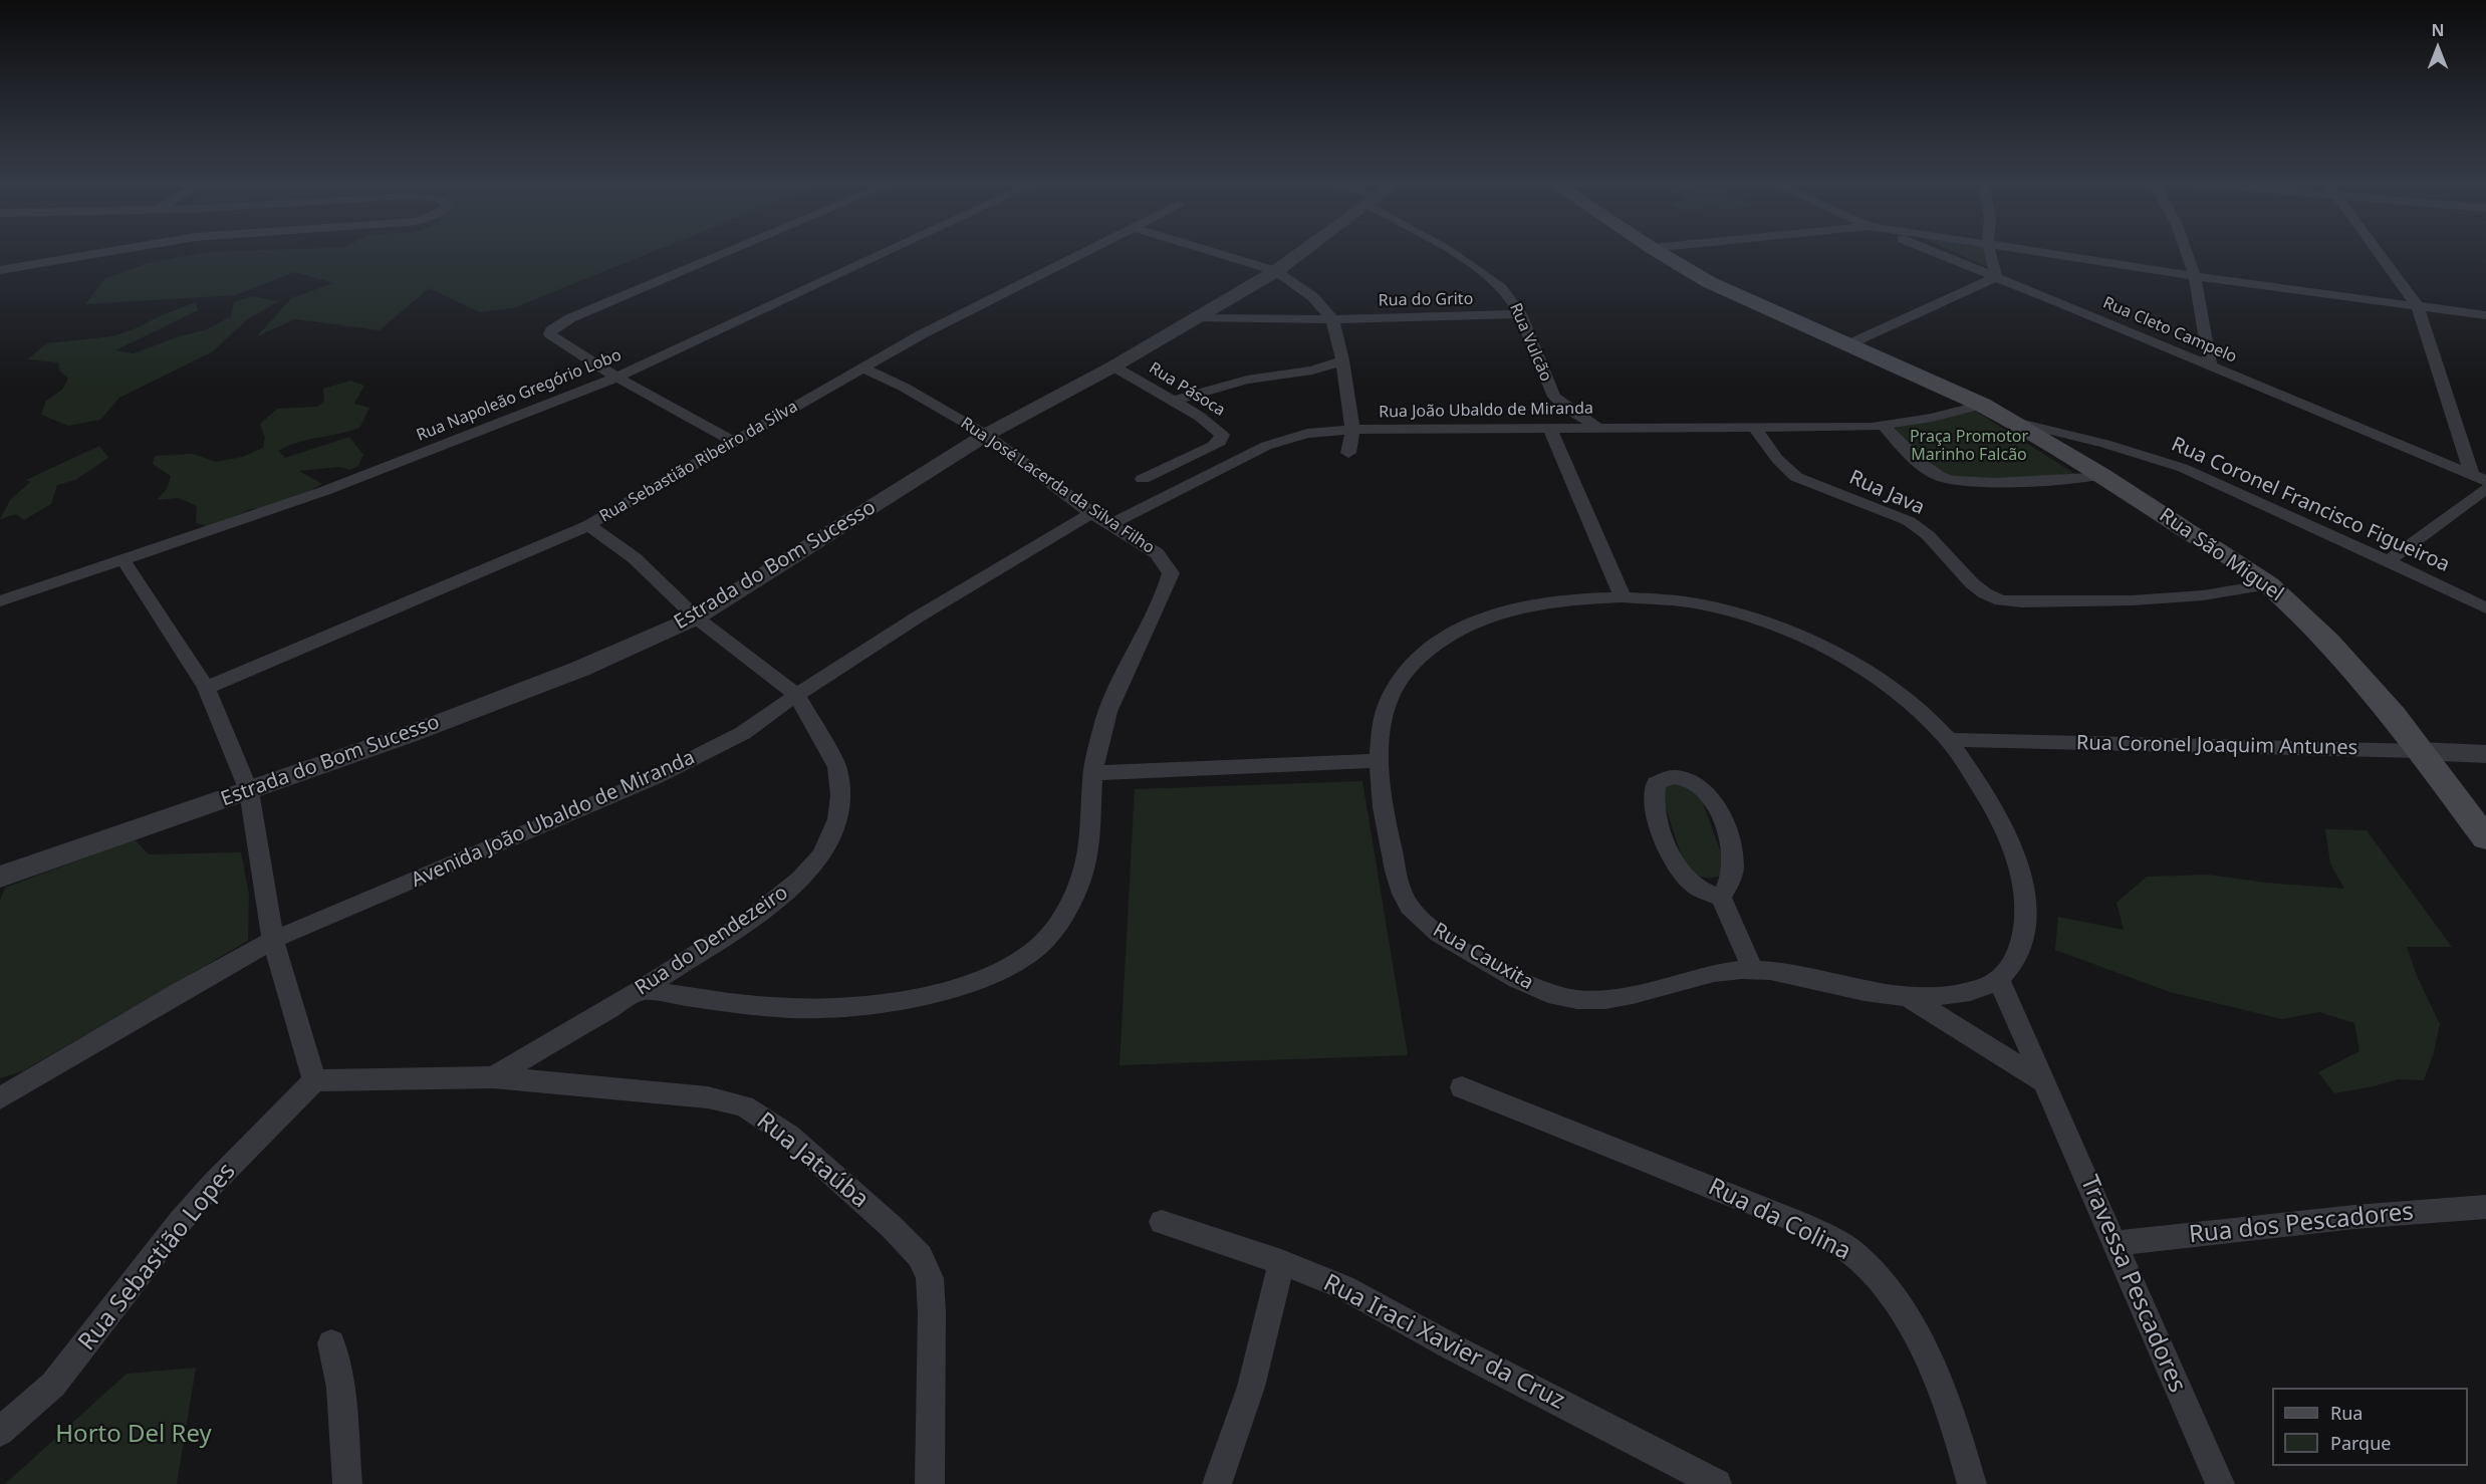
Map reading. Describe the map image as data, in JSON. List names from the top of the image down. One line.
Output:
{"streets":{"main road":["Rua São Miguel"],"street":["Rua do Grito","Rua Cleto Campelo","Rua Vulcão","Rua Pásoca","Rua Napoleão Gregório Lobo","Rua João Ubaldo de Miranda","Rua Sebastião Ribeiro da Silva","Rua José Lacerda da Silva Filho","Rua Java","Rua Coronel Francisco Figueiroa","Estrada do Bom Sucesso","Rua Coronel Joaquim Antunes","Avenida João Ubaldo de Miranda","Rua do Dendezeiro","Rua Cauxita","Rua Jataúba","Rua da Colina","Rua dos Pescadores","Rua Sebastião Lopes","Travessa Pescadores","Rua Iraci Xavier da Cruz"]},"crossings":[["Rua do Grito","Rua Vulcão"],["Rua do Grito","Estrada do Bom Sucesso"],["Rua Vulcão","Rua João Ubaldo de Miranda"],["Rua Pásoca","Estrada do Bom Sucesso"],["Rua João Ubaldo de Miranda","Rua José Lacerda da Silva Filho"],["Rua João Ubaldo de Miranda","Rua Java"],["Rua João Ubaldo de Miranda","Rua São Miguel"],["Rua Sebastião Ribeiro da Silva","Rua José Lacerda da Silva Filho"],["Rua Sebastião Ribeiro da Silva","Rua do Dendezeiro"],["Rua José Lacerda da Silva Filho","Estrada do Bom Sucesso"],["Rua José Lacerda da Silva Filho","Avenida João Ubaldo de Miranda"],["Rua Java","Rua São Miguel"],["Rua Coronel Francisco Figueiroa","Rua São Miguel"],["Rua São Miguel","Rua Coronel Joaquim Antunes"],["Estrada do Bom Sucesso","Rua do Dendezeiro"],["Rua Coronel Joaquim Antunes","Rua Cauxita"],["Avenida João Ubaldo de Miranda","Rua do Dendezeiro"],["Rua do Dendezeiro","Rua Jataúba"],["Rua Cauxita","Travessa Pescadores"],["Rua Jataúba","Rua Sebastião Lopes"],["Rua dos Pescadores","Travessa Pescadores"]],"parks":["Praça Promotor Marinho Falcão","Horto Del Rey"],"legend":["Rua","Parque"],"north":"top"}
